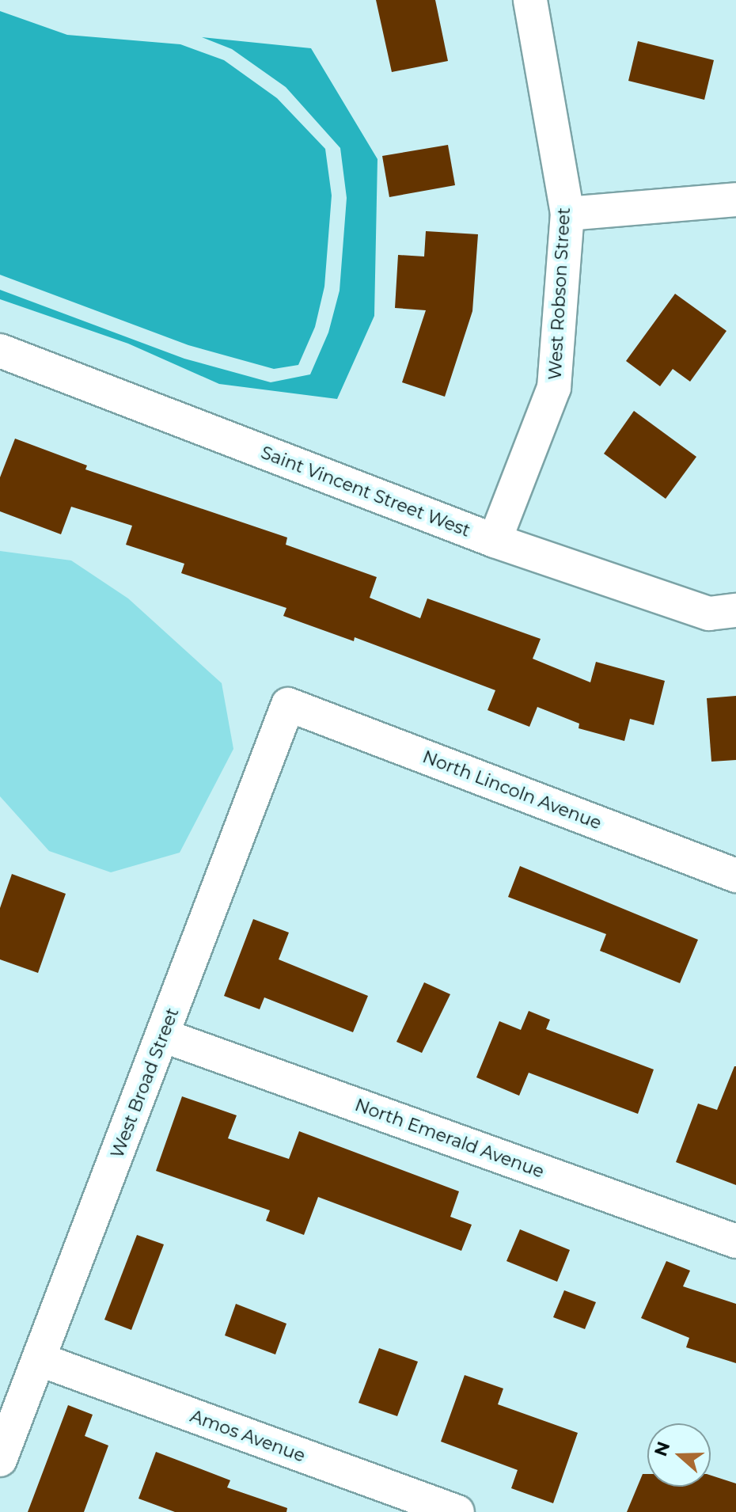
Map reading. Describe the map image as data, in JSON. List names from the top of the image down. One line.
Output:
{"streets":{"street":["West Robson Street","Saint Vincent Street West","North Lincoln Avenue","West Broad Street","North Emerald Avenue","Amos Avenue"]},"crossings":[["West Robson Street","Saint Vincent Street West"],["North Lincoln Avenue","West Broad Street"],["West Broad Street","North Emerald Avenue"],["West Broad Street","Amos Avenue"]],"north":"left"}
